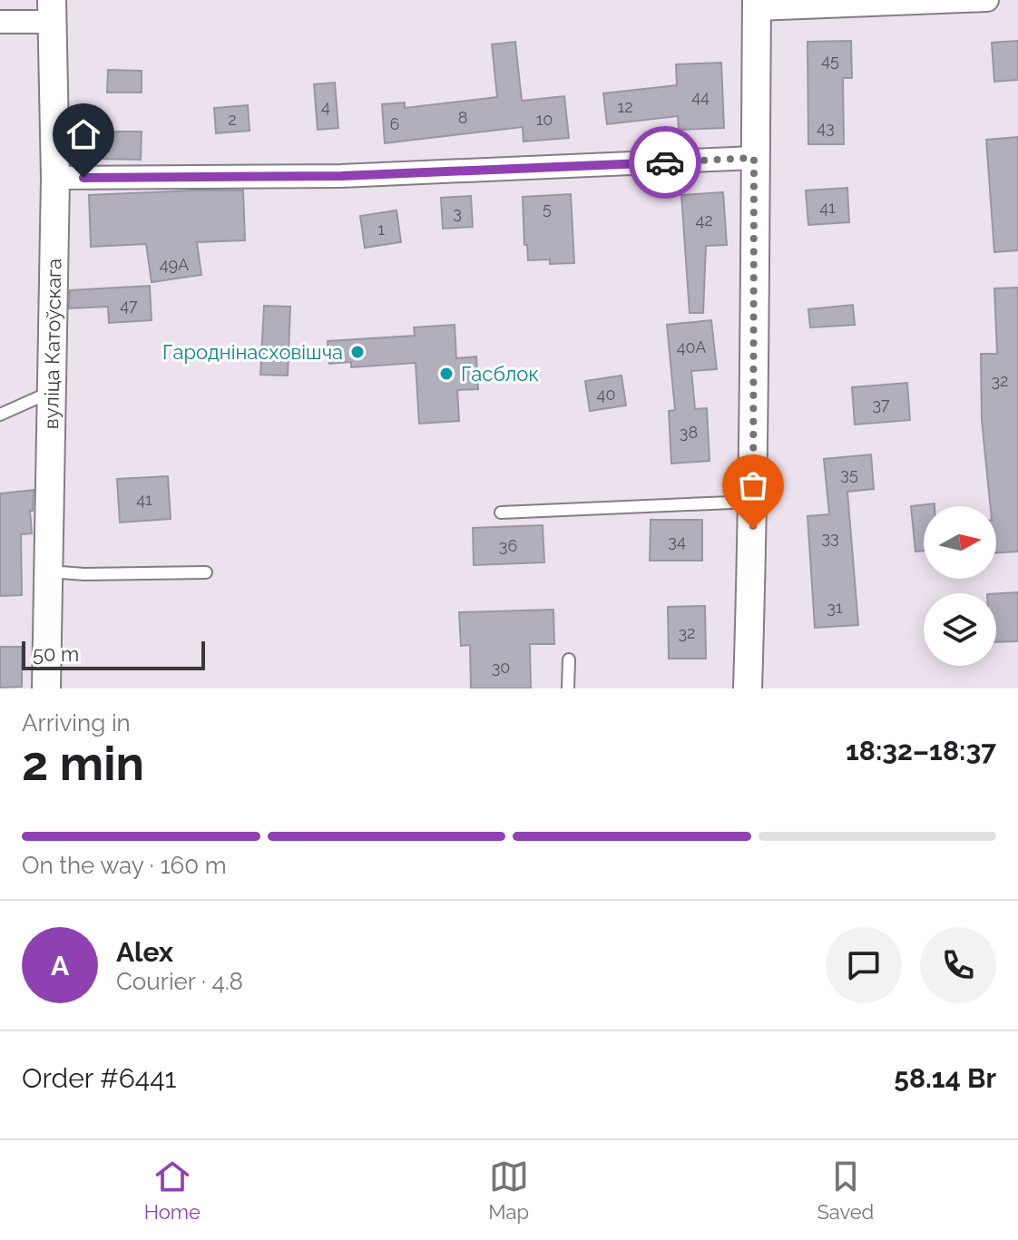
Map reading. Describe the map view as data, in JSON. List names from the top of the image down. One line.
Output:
{"streets":{"street":["вуліца Катоўскага"]},"places":["Гароднінасховішча","Гасблок"],"house_numbers":["45","44","4","12","8","2","10","6","43","41","5","3","42","1","49А","47","40А","32","40","37","38","35","41","33","34","36","31","32","30"],"scale_bar":"50 m","north":"right","page":{"scale":"50 m","heading":["2 min","Arriving in","18:32–18:37"],"panel":["Alex","Courier · 4.8","Order #6441","58.14 Br"],"bar":"On the way · 160 m","round":"A","tabs":["Home","Map","Saved"]}}
